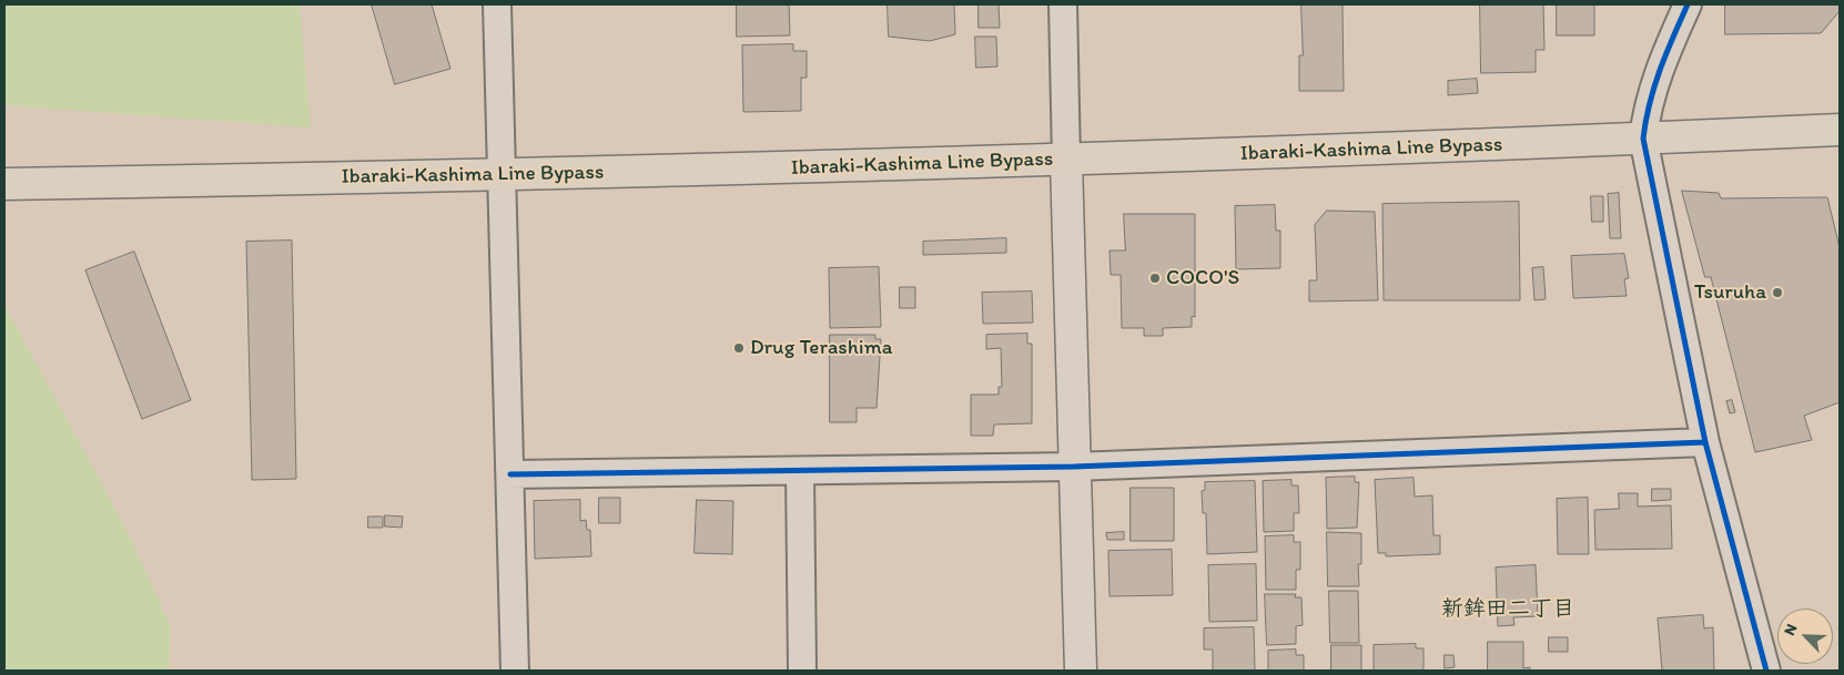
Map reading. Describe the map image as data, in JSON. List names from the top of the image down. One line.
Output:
{"streets":{"main road":["Ibaraki-Kashima Line Bypass"]},"districts":["新鉾田二丁目"],"places":["COCO'S","Tsuruha","Drug Terashima"],"north":"top left"}
